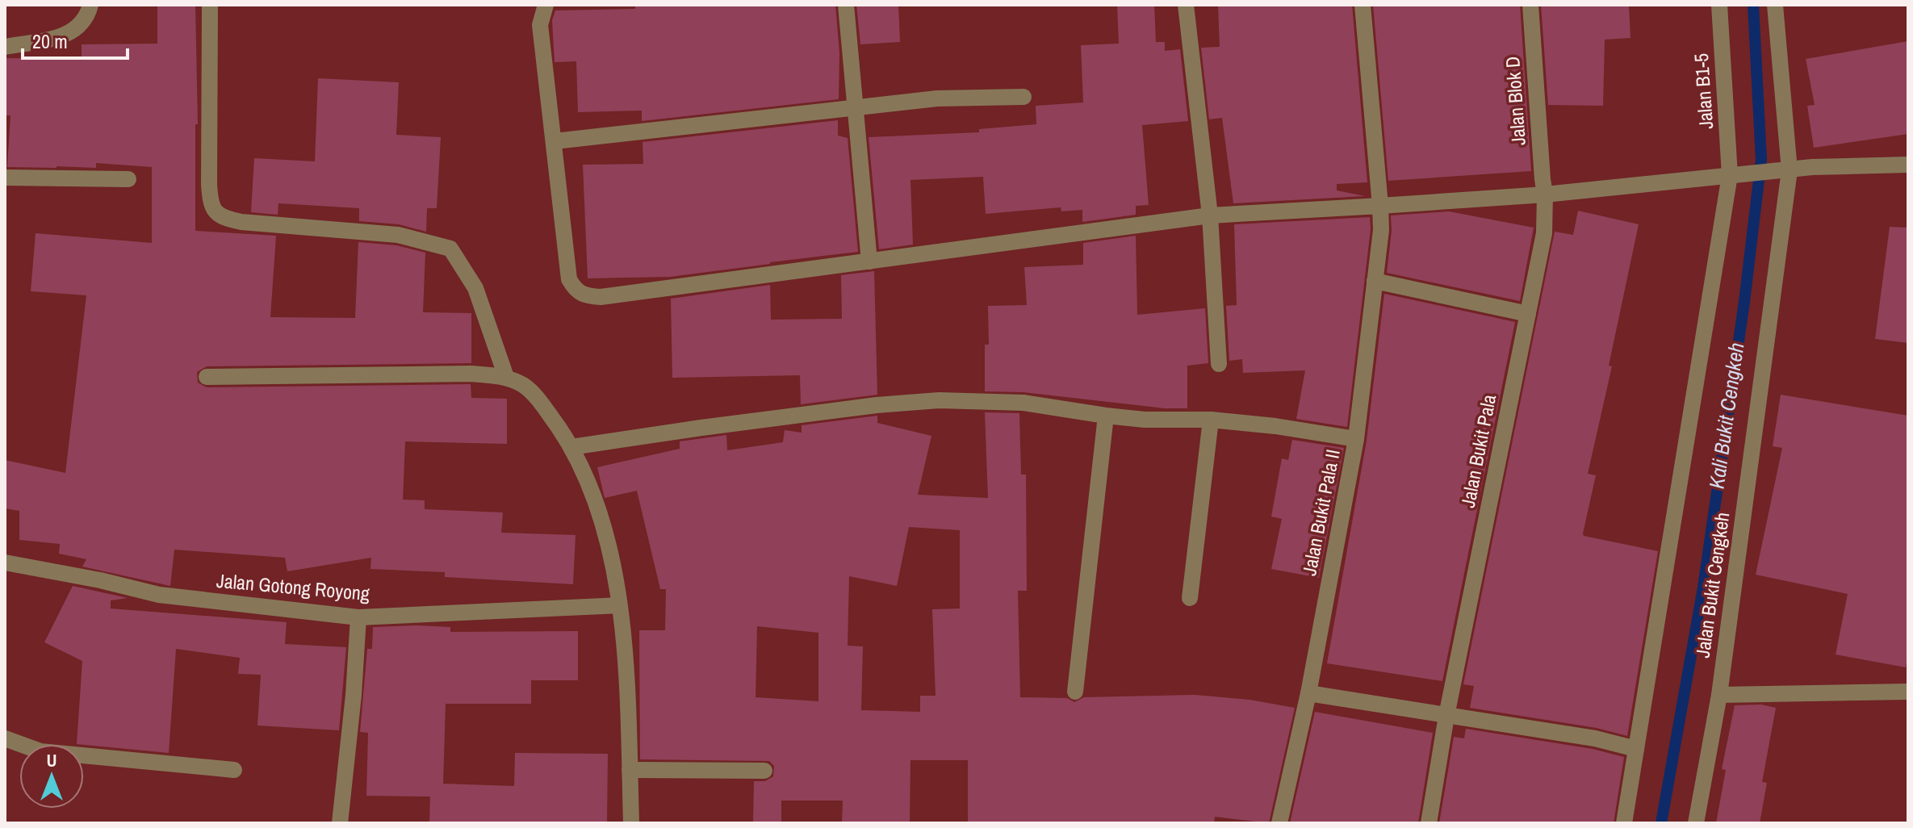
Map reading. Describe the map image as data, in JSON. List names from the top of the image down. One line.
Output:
{"streets":{"street":["Jalan B1-5","Jalan Blok D","Jalan Bukit Pala","Jalan Bukit Pala II","Jalan Bukit Cengkeh","Jalan Gotong Royong"]},"crossings":[["Jalan Blok D","Jalan Bukit Pala"]],"water":["Kali Bukit Cengkeh"],"scale_bar":"20 m","north":"top"}
